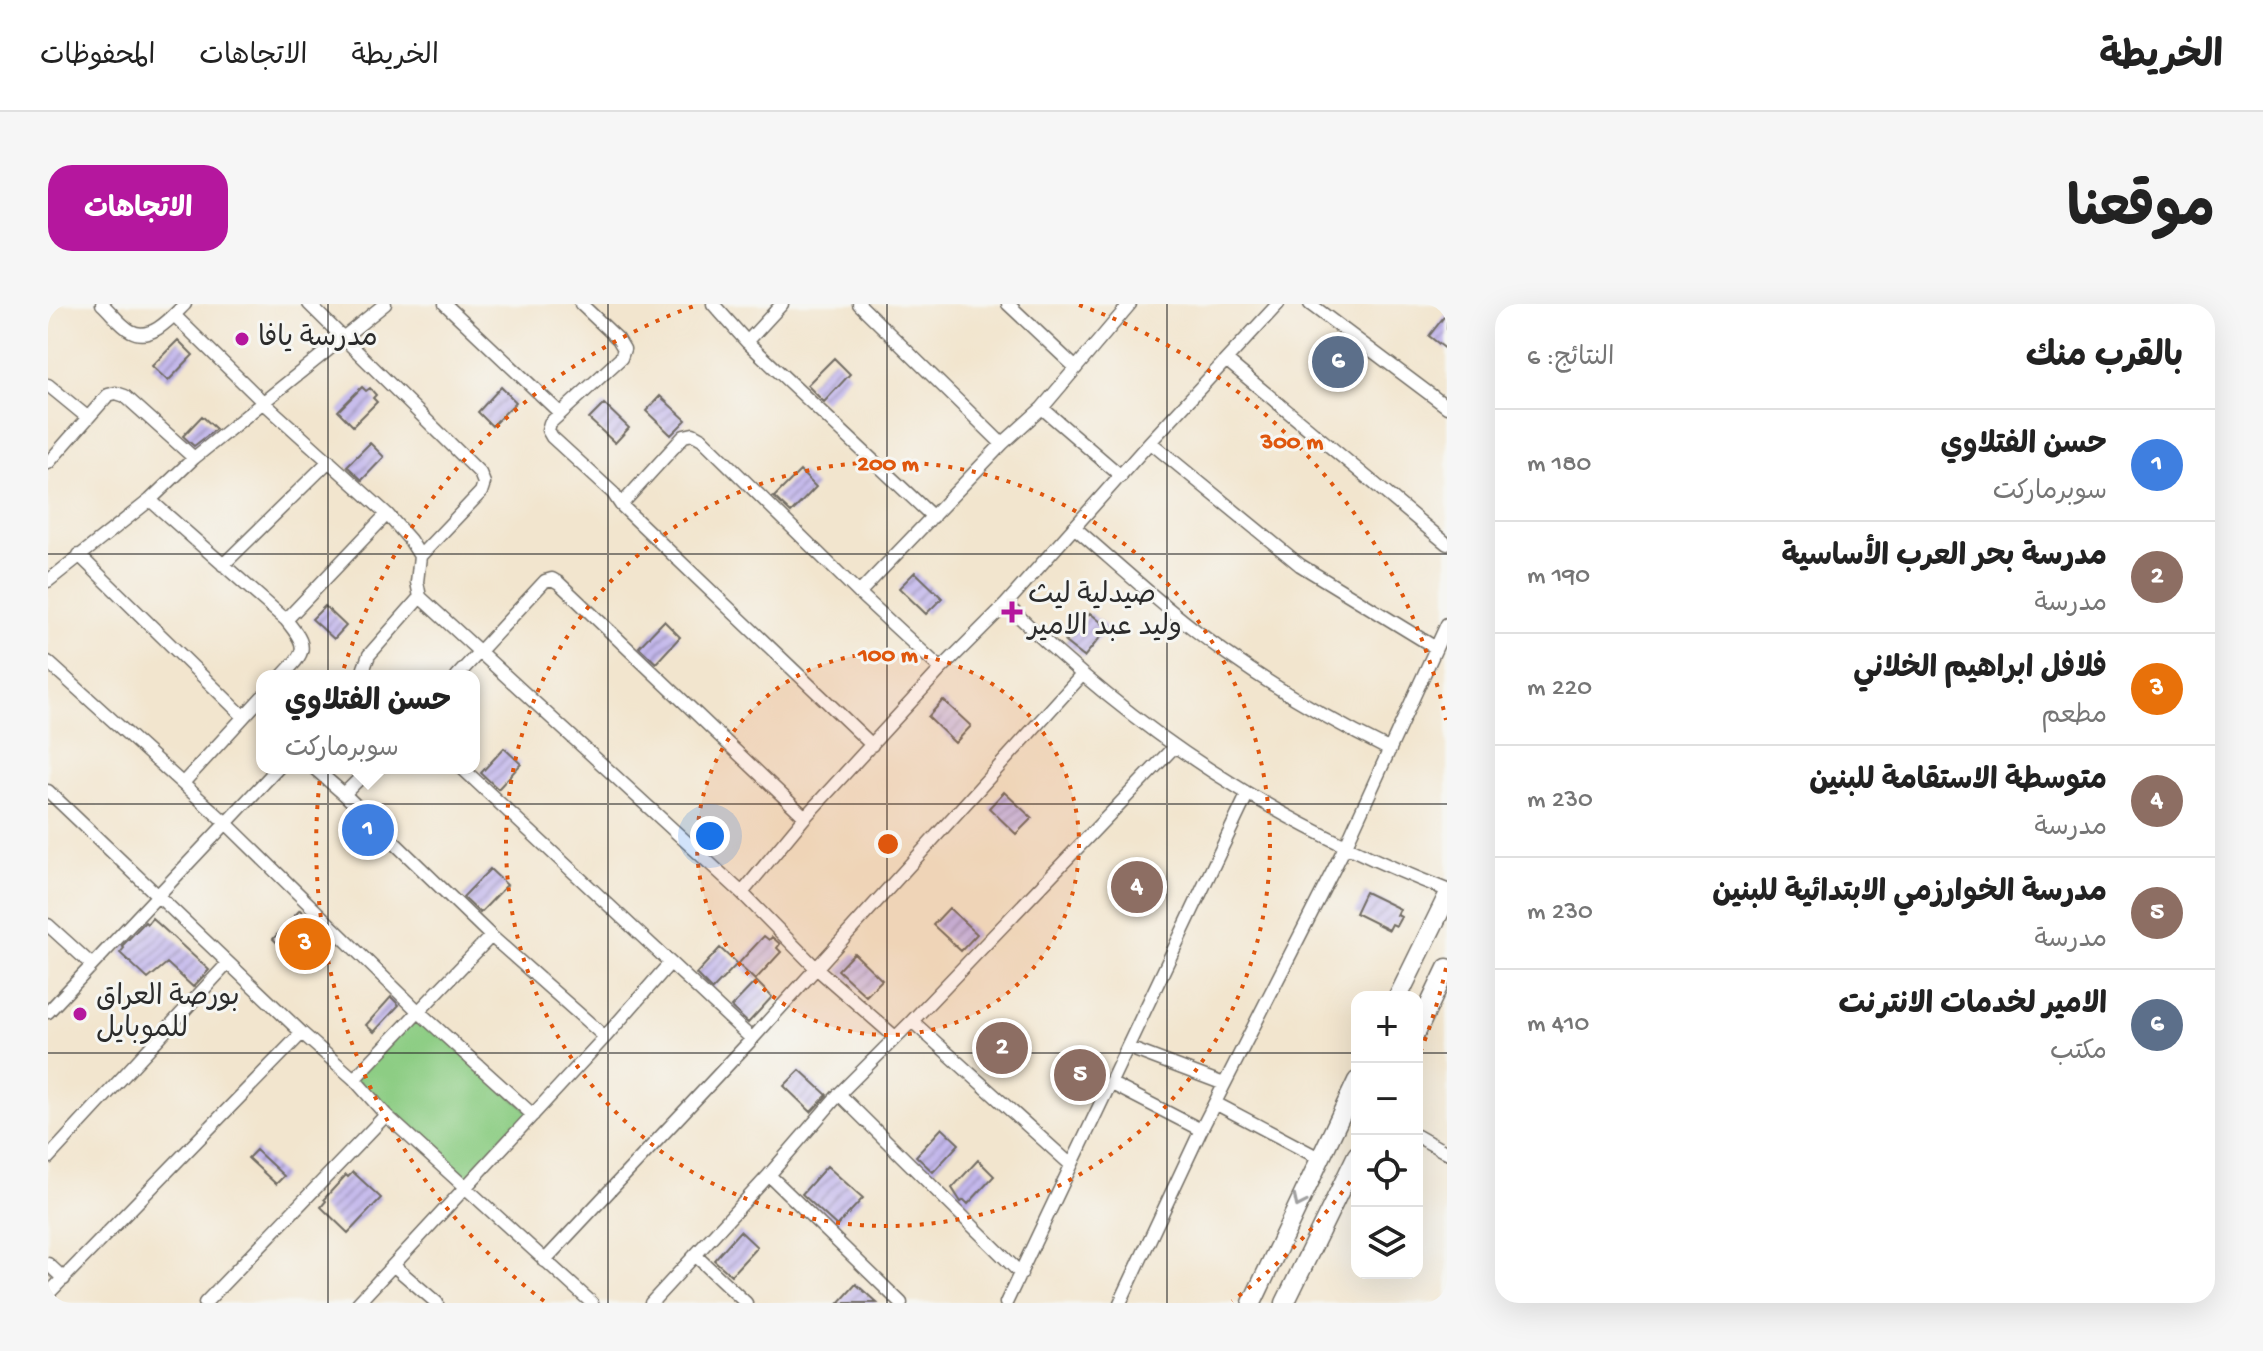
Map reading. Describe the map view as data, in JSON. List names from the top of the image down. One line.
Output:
{"places":{"other":["مدرسة يافا","بورصة العراق للموبايل"],"health":["صيدلية ليث وليد عبد الامير"]},"page":{"header":"الخريطة","nav":["الخريطة","الاتجاهات","المحفوظات"],"title":"موقعنا","buttons":"الاتجاهات","heading":["بالقرب منك","النتائج: 6"],"pins":["6","1","4","3","2","5"],"list":[{"mark":"1","name":"حسن الفتلاوي","note":"سوبرماركت","value":"180 m"},{"mark":"2","name":"مدرسة بحر العرب الأساسية","note":"مدرسة","value":"190 m"},{"mark":"3","name":"فلافل ابراهيم الخلاني","note":"مطعم","value":"220 m"},{"mark":"4","name":"متوسطة الاستقامة للبنين","note":"مدرسة","value":"230 m"},{"mark":"5","name":"مدرسة الخوارزمي الابتدائية للبنين","note":"مدرسة","value":"230 m"},{"mark":"6","name":"الامير لخدمات الانترنت","note":"مكتب","value":"410 m"}],"popup":["حسن الفتلاوي","سوبرماركت"],"map_buttons":["+","−"]},"rings":["300 m","200 m","100 m"]}
